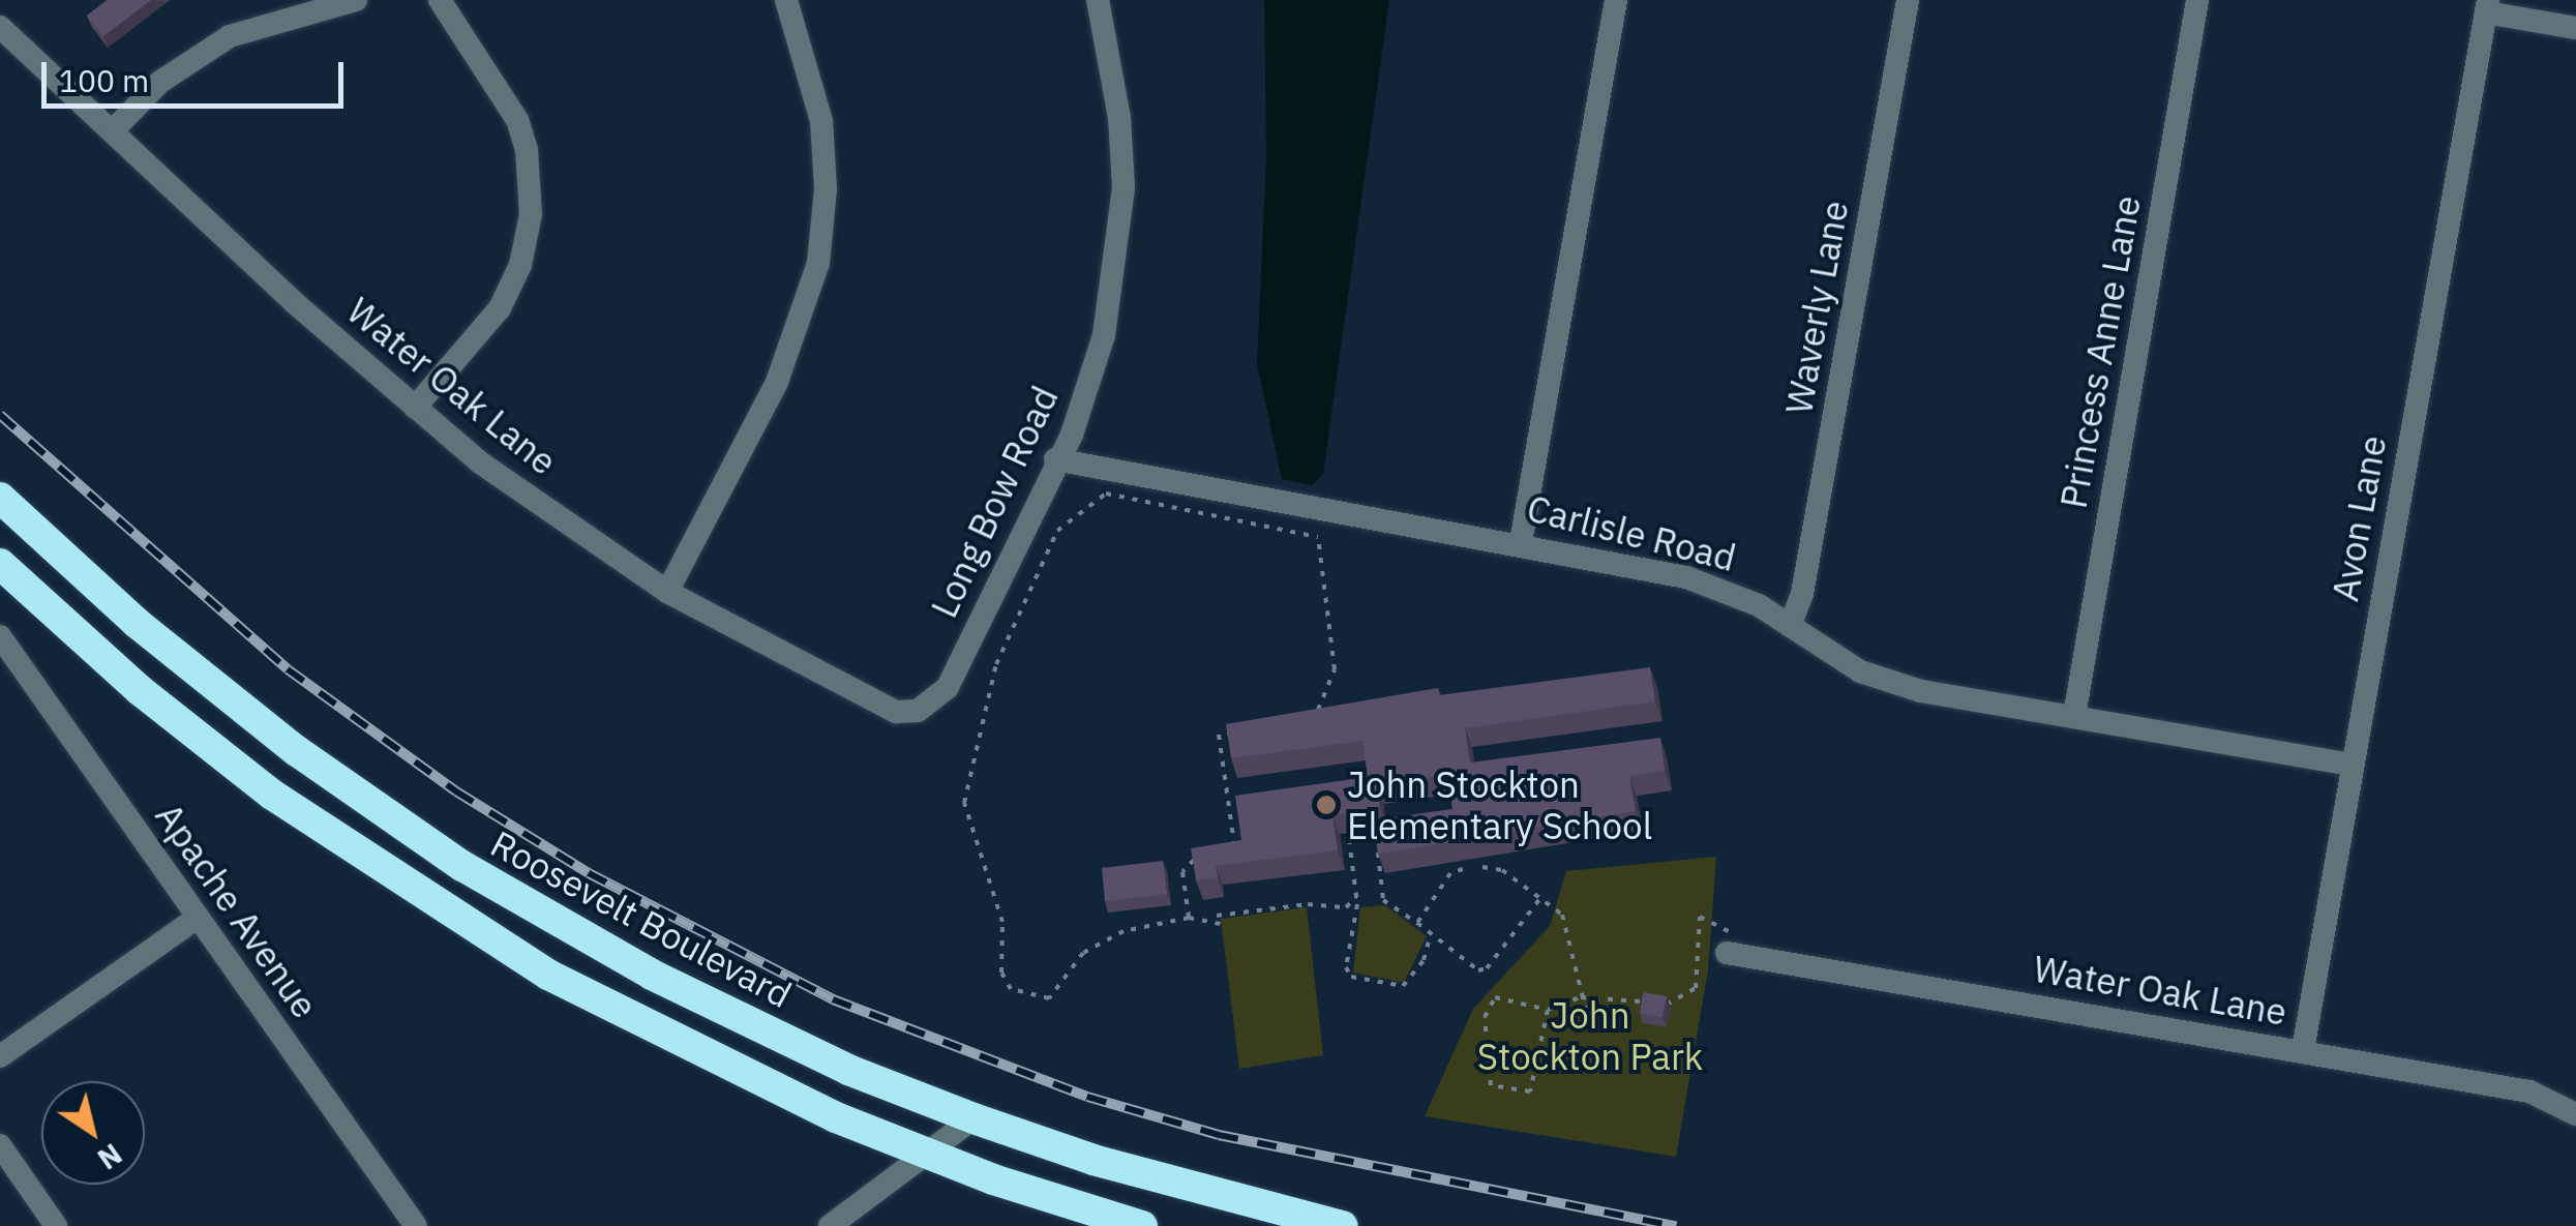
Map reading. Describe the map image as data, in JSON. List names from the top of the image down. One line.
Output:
{"streets":{"highway":["Roosevelt Boulevard"],"street":["Waverly Lane","Princess Anne Lane","Water Oak Lane","Long Bow Road","Avon Lane","Carlisle Road","Apache Avenue"]},"crossings":[["Waverly Lane","Carlisle Road"],["Princess Anne Lane","Carlisle Road"],["Water Oak Lane","Long Bow Road"],["Water Oak Lane","Avon Lane"],["Long Bow Road","Carlisle Road"],["Avon Lane","Carlisle Road"]],"parks":["John Stockton Park"],"places":["John Stockton Elementary School"],"scale_bar":"100 m","north":"bottom right"}
